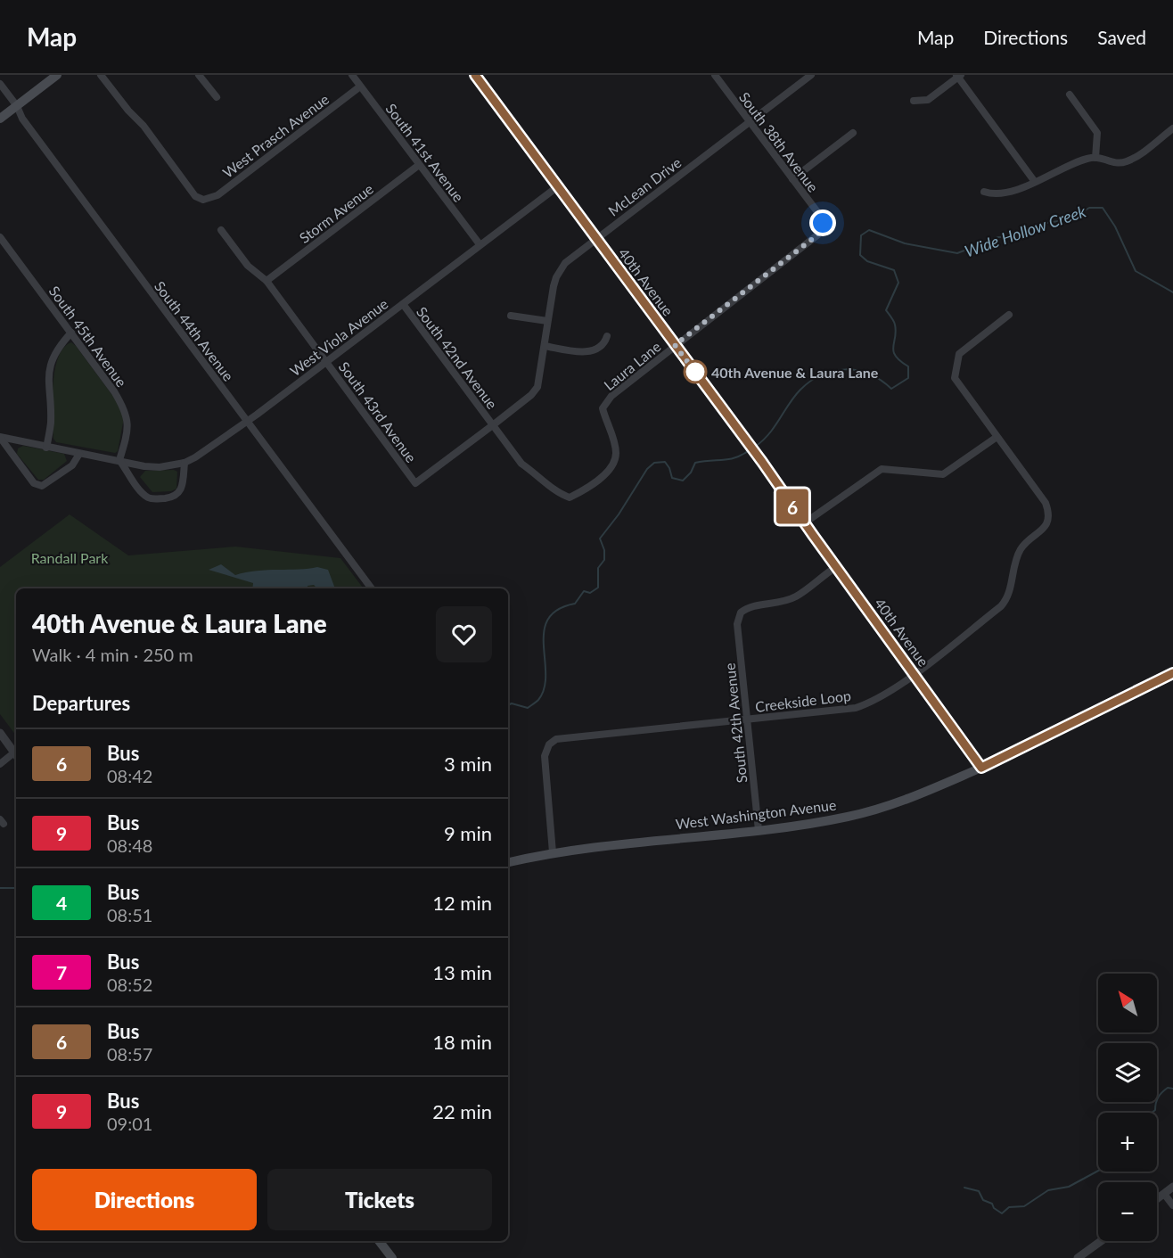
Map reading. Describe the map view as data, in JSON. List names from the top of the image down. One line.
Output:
{"streets":{"main road":["40th Avenue","West Washington Avenue"],"street":["West Prasch Avenue","South 38th Avenue","South 41st Avenue","McLean Drive","Storm Avenue","South 44th Avenue","South 45th Avenue","West Viola Avenue","South 42nd Avenue","Laura Lane","South 43rd Avenue","Creekside Loop","South 42th Avenue"]},"crossings":[["West Prasch Avenue","South 41st Avenue"],["South 38th Avenue","McLean Drive"],["South 38th Avenue","40th Avenue"],["South 38th Avenue","Laura Lane"],["South 41st Avenue","Storm Avenue"],["South 41st Avenue","West Viola Avenue"],["McLean Drive","40th Avenue"],["McLean Drive","South 42nd Avenue"],["McLean Drive","Laura Lane"],["McLean Drive","South 43rd Avenue"],["Storm Avenue","South 43rd Avenue"],["40th Avenue","West Viola Avenue"],["40th Avenue","Laura Lane"],["40th Avenue","Creekside Loop"],["40th Avenue","South 42th Avenue"],["40th Avenue","West Washington Avenue"],["South 44th Avenue","West Viola Avenue"],["South 45th Avenue","West Viola Avenue"],["West Viola Avenue","South 42nd Avenue"],["West Viola Avenue","South 43rd Avenue"],["South 42nd Avenue","Laura Lane"],["Creekside Loop","South 42th Avenue"],["Creekside Loop","West Washington Avenue"],["South 42th Avenue","West Washington Avenue"]],"water":["Wide Hollow Creek"],"parks":["Randall Park"],"places":["40th Avenue & Laura Lane"],"lines":["bus line 6"],"north":"top left","page":{"header":"Map","nav":["Map","Directions","Saved"],"on_map":"6","heading":[["40th Avenue & Laura Lane","Walk · 4 min · 250 m"],"Departures"],"list":[{"mark":"6","name":"Bus","note":"08:42","value":"3 min"},{"mark":"9","name":"Bus","note":"08:48","value":"9 min"},{"mark":"4","name":"Bus","note":"08:51","value":"12 min"},{"mark":"7","name":"Bus","note":"08:52","value":"13 min"},{"mark":"6","name":"Bus","note":"08:57","value":"18 min"},{"mark":"9","name":"Bus","note":"09:01","value":"22 min"}],"map_buttons":["+","−"],"buttons":["Directions","Tickets"]}}
